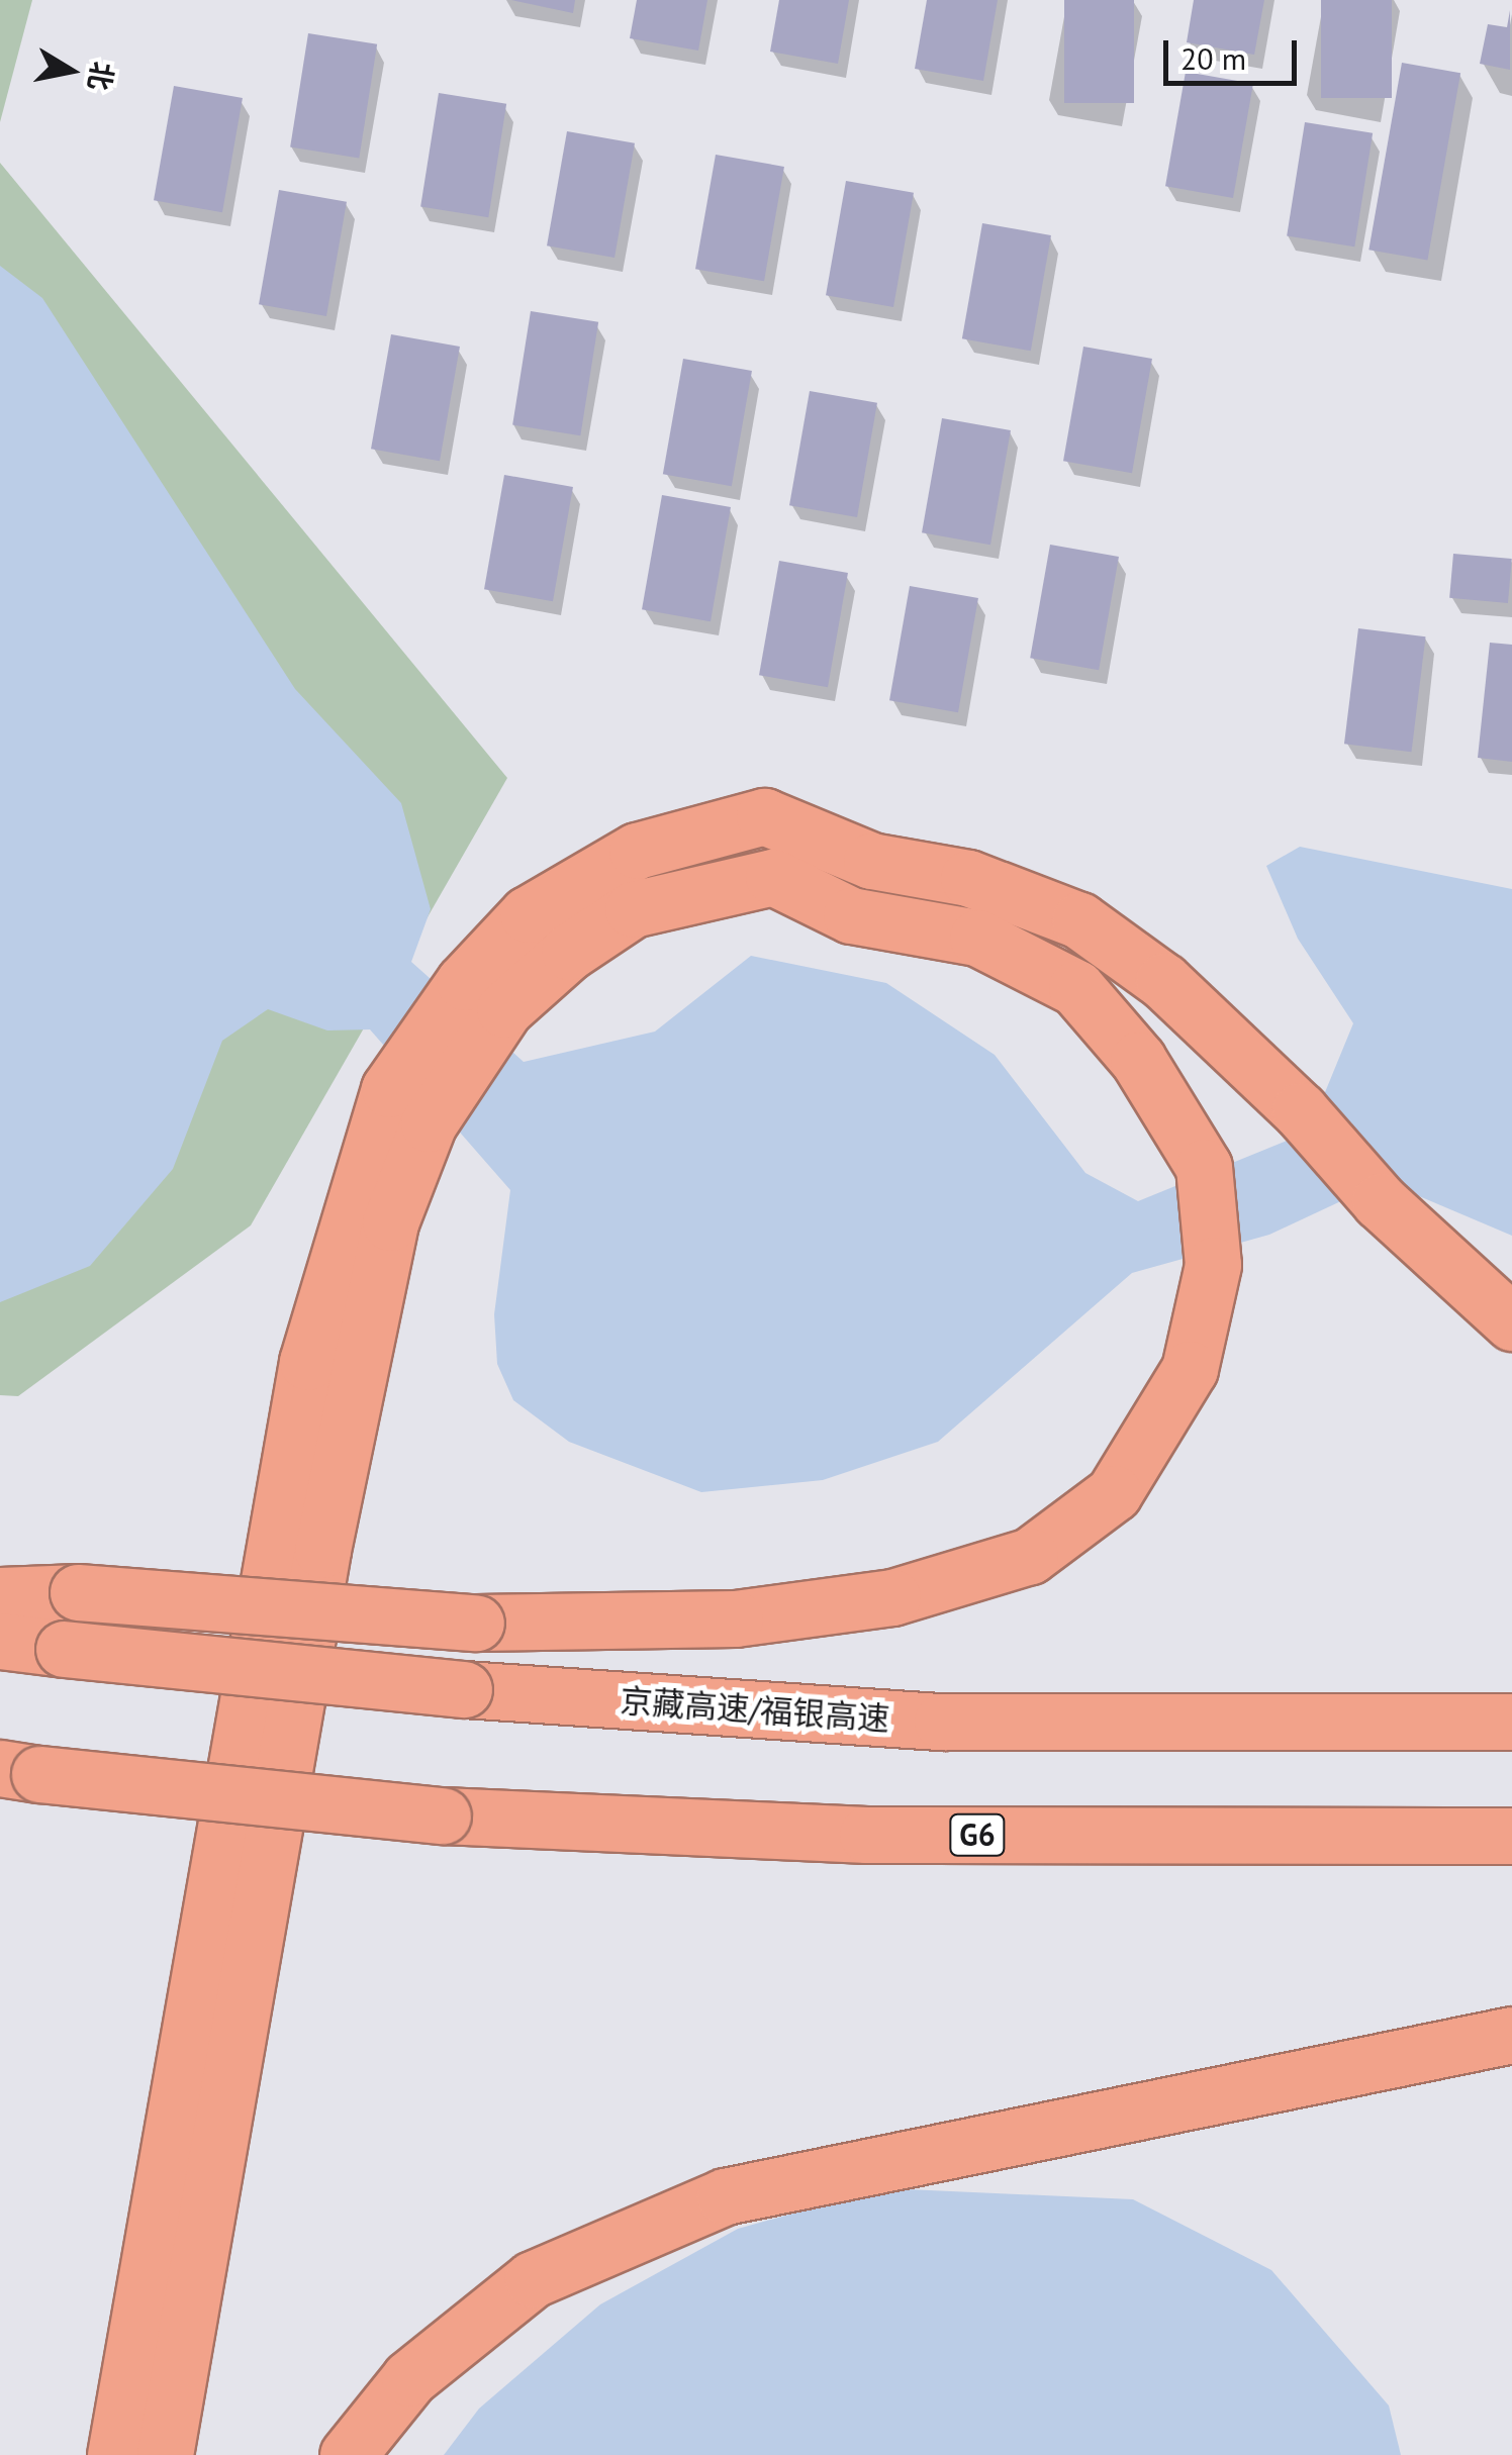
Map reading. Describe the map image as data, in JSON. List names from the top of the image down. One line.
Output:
{"streets":{"highway":["京藏高速/福银高速","G6"]},"scale_bar":"20 m","north":"right"}
